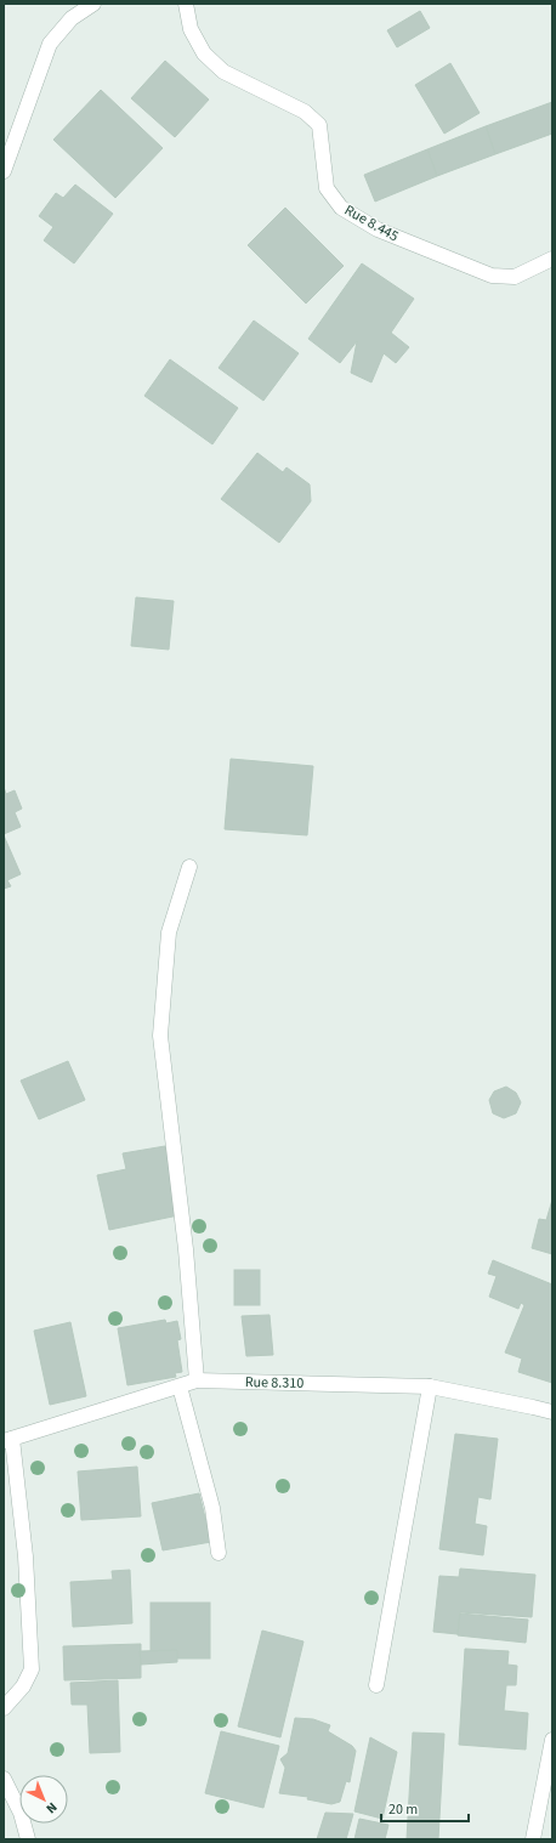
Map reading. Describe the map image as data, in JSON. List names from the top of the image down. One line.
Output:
{"streets":{"street":["Rue 8.445","Rue 8.310"]},"scale_bar":"20 m","north":"bottom right"}
